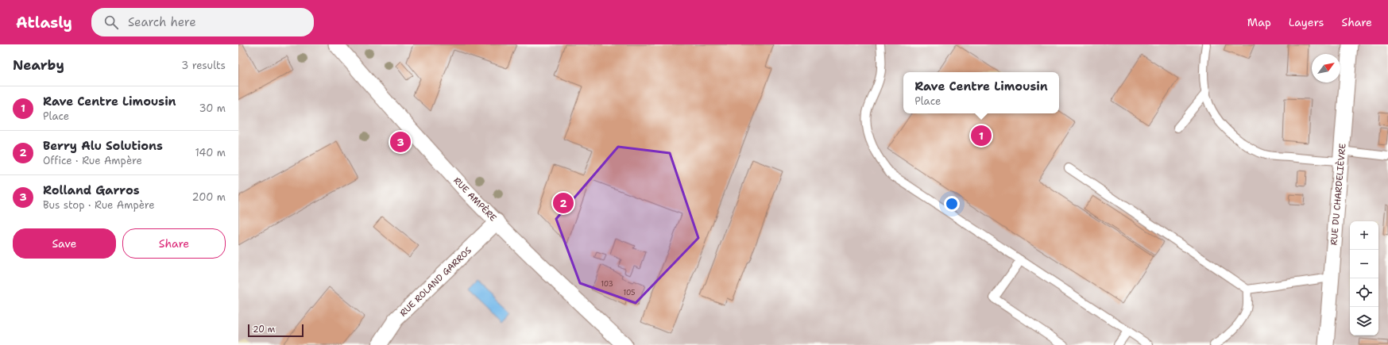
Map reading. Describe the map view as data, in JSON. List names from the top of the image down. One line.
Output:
{"streets":{"street":["RUE DU CHARDELIÈVRE","RUE AMPÈRE","RUE ROLAND GARROS"]},"crossings":[["RUE AMPÈRE","RUE ROLAND GARROS"]],"house_numbers":["103","105"],"scale_bar":"20 m","north":"top right","page":{"header":"Atlasly","search":"Search here","nav":["Map","Layers","Share"],"heading":["Nearby","3 results"],"popup":["Rave Centre Limousin","Place"],"list":[{"mark":"1","name":"Rave Centre Limousin","note":"Place","value":"30 m"},{"mark":"2","name":"Berry Alu Solutions","note":"Office · Rue Ampère","value":"140 m"},{"mark":"3","name":"Rolland Garros","note":"Bus stop · Rue Ampère","value":"200 m"}],"pins":["1","3","2"],"buttons":["Save","Share"],"map_buttons":["+","−"],"scale":"20 m"}}
